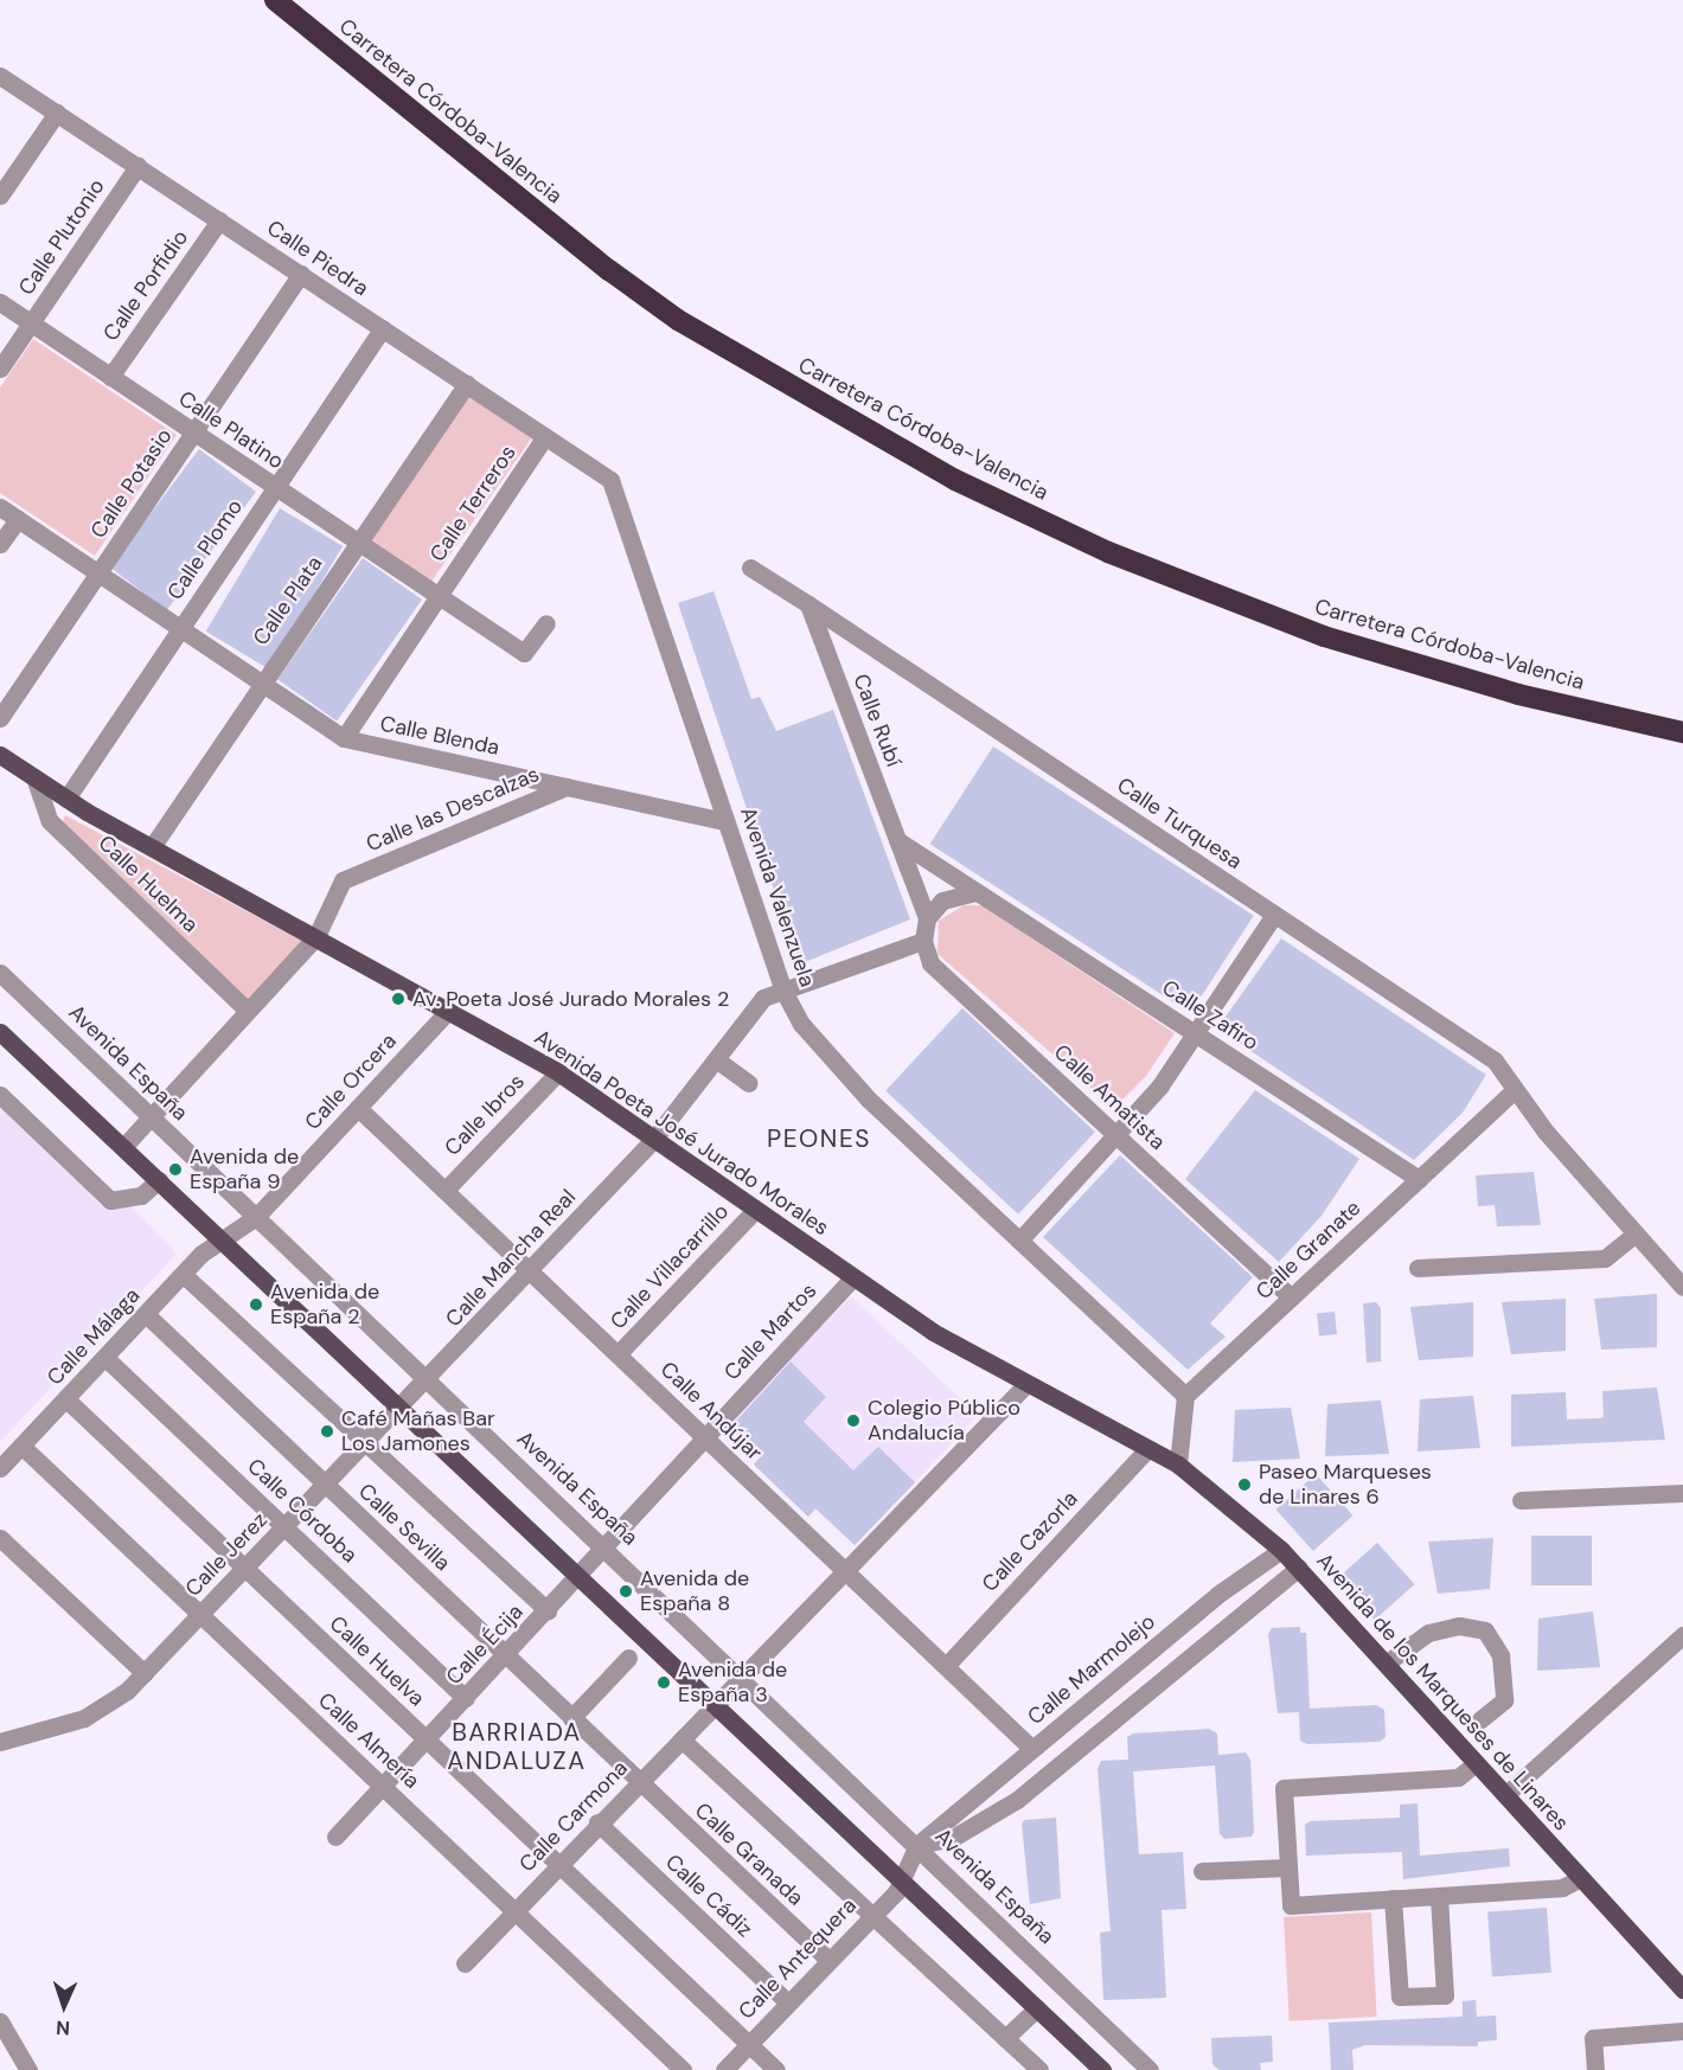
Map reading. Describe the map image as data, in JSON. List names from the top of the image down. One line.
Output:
{"streets":{"highway":["Carretera Córdoba-Valencia"],"main road":["Avenida Poeta José Jurado Morales","Avenida de los Marqueses de Linares"],"street":["Calle Plutonio","Calle Piedra","Calle Porfidio","Calle Platino","Calle Potasio","Calle Terreros","Calle Plomo","Calle Plata","Calle Rubí","Calle Blenda","Calle las Descalzas","Calle Turquesa","Calle Huelma","Avenida Valenzuela","Calle Zafiro","Avenida España","Calle Orcera","Calle Amatista","Calle Ibros","Calle Granate","Calle Mancha Real","Calle Villacarrillo","Calle Martos","Calle Málaga","Calle Andújar","Calle Córdoba","Calle Sevilla","Calle Cazorla","Calle Jerez","Calle Écija","Calle Huelva","Calle Marmolejo","Calle Almería","Calle Carmona","Calle Granada","Calle Cádiz","Calle Antequera"]},"crossings":[["Calle Plutonio","Calle Piedra"],["Calle Plutonio","Calle Platino"],["Calle Piedra","Calle Porfidio"],["Calle Piedra","Calle Potasio"],["Calle Piedra","Calle Terreros"],["Calle Piedra","Calle Plomo"],["Calle Piedra","Calle Plata"],["Calle Piedra","Avenida Valenzuela"],["Calle Porfidio","Calle Platino"],["Calle Platino","Calle Potasio"],["Calle Platino","Calle Terreros"],["Calle Platino","Calle Plomo"],["Calle Platino","Calle Plata"],["Calle Terreros","Calle Blenda"],["Calle Plomo","Avenida Poeta José Jurado Morales"],["Calle Plata","Avenida Poeta José Jurado Morales"],["Calle Rubí","Calle Turquesa"],["Calle Rubí","Calle Zafiro"],["Calle Blenda","Calle las Descalzas"],["Calle las Descalzas","Calle Huelma"],["Calle las Descalzas","Avenida Valenzuela"],["Calle las Descalzas","Avenida España"],["Calle las Descalzas","Avenida Poeta José Jurado Morales"],["Calle Turquesa","Calle Granate"],["Calle Huelma","Avenida Poeta José Jurado Morales"],["Avenida Valenzuela","Calle Granate"],["Avenida Valenzuela","Calle Mancha Real"],["Calle Zafiro","Calle Granate"],["Avenida España","Calle Orcera"],["Avenida España","Calle Mancha Real"],["Avenida España","Calle Martos"],["Avenida España","Calle Marmolejo"],["Avenida España","Calle Carmona"],["Calle Orcera","Avenida Poeta José Jurado Morales"],["Calle Orcera","Calle Málaga"],["Calle Orcera","Calle Andújar"],["Calle Amatista","Calle Granate"],["Calle Amatista","Calle Mancha Real"],["Calle Ibros","Avenida Poeta José Jurado Morales"],["Calle Ibros","Calle Andújar"],["Avenida Poeta José Jurado Morales","Calle Mancha Real"],["Avenida Poeta José Jurado Morales","Calle Villacarrillo"],["Avenida Poeta José Jurado Morales","Calle Martos"],["Avenida Poeta José Jurado Morales","Calle Cazorla"],["Avenida Poeta José Jurado Morales","Avenida de los Marqueses de Linares"],["Avenida Poeta José Jurado Morales","Calle Carmona"],["Calle Mancha Real","Calle Andújar"],["Calle Mancha Real","Calle Jerez"],["Calle Villacarrillo","Calle Andújar"],["Calle Martos","Calle Andújar"],["Calle Martos","Calle Écija"],["Calle Málaga","Calle Córdoba"],["Calle Málaga","Calle Sevilla"],["Calle Málaga","Calle Huelva"],["Calle Málaga","Calle Almería"],["Calle Andújar","Calle Cazorla"],["Calle Andújar","Calle Marmolejo"],["Calle Andújar","Calle Carmona"],["Calle Córdoba","Calle Jerez"],["Calle Córdoba","Calle Écija"],["Calle Sevilla","Calle Jerez"],["Calle Sevilla","Calle Écija"],["Calle Sevilla","Calle Granada"],["Calle Cazorla","Avenida de los Marqueses de Linares"],["Calle Jerez","Calle Huelva"],["Calle Jerez","Calle Almería"],["Calle Écija","Calle Huelva"],["Calle Écija","Calle Almería"],["Calle Huelva","Calle Carmona"],["Calle Huelva","Calle Antequera"],["Calle Marmolejo","Avenida de los Marqueses de Linares"],["Calle Marmolejo","Calle Antequera"],["Calle Almería","Calle Carmona"],["Calle Carmona","Calle Granada"],["Calle Carmona","Calle Cádiz"],["Calle Granada","Calle Antequera"],["Calle Cádiz","Calle Antequera"]],"districts":["PEONES","BARRIADA ANDALUZA"],"places":["Av. Poeta José Jurado Morales 2","Avenida de España 9","Avenida de España 2","Colegio Público Andalucía","Café Mañas Bar Los Jamones","Paseo Marqueses de Linares 6","Avenida de España 8","Avenida de España 3"],"north":"bottom"}
